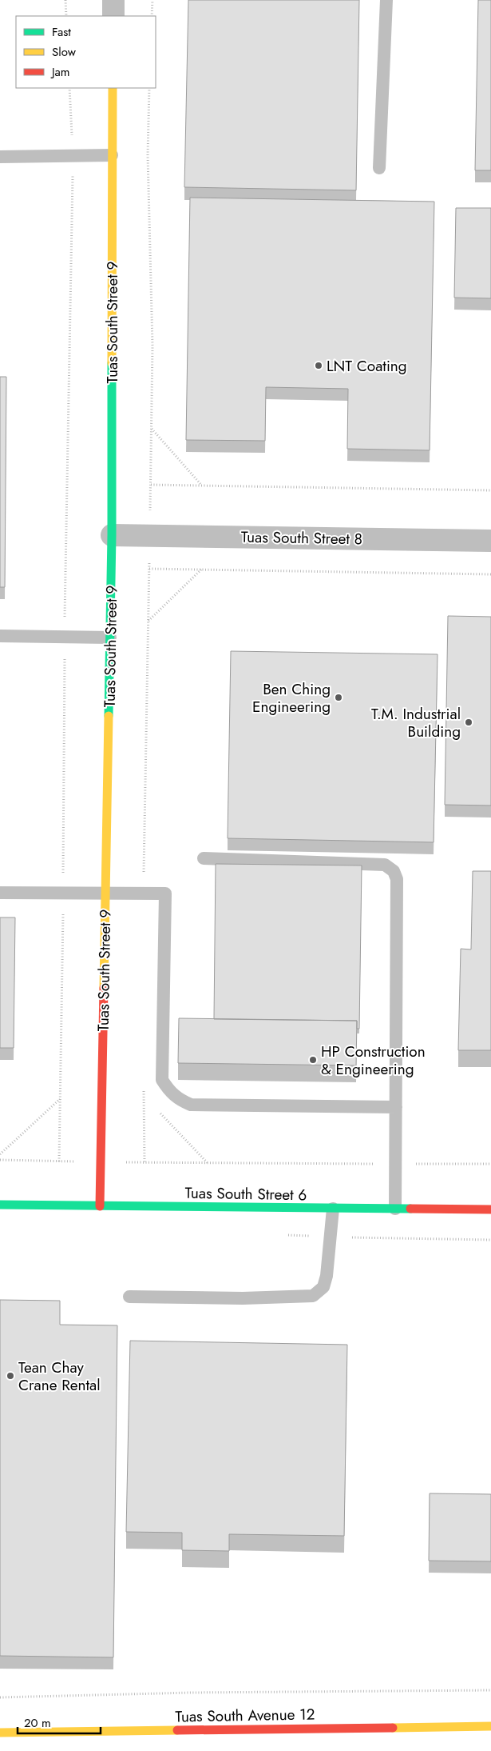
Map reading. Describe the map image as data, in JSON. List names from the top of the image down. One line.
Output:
{"streets":{"street":["Tuas South Street 9","Tuas South Street 8","Tuas South Street 6","Tuas South Avenue 12"]},"crossings":[["Tuas South Street 9","Tuas South Street 8"],["Tuas South Street 9","Tuas South Street 6"]],"places":["LNT Coating","Ben Ching Engineering","T.M. Industrial Building","HP Construction & Engineering","Tean Chay Crane Rental"],"legend":["Fast","Slow","Jam"],"scale_bar":"20 m"}
